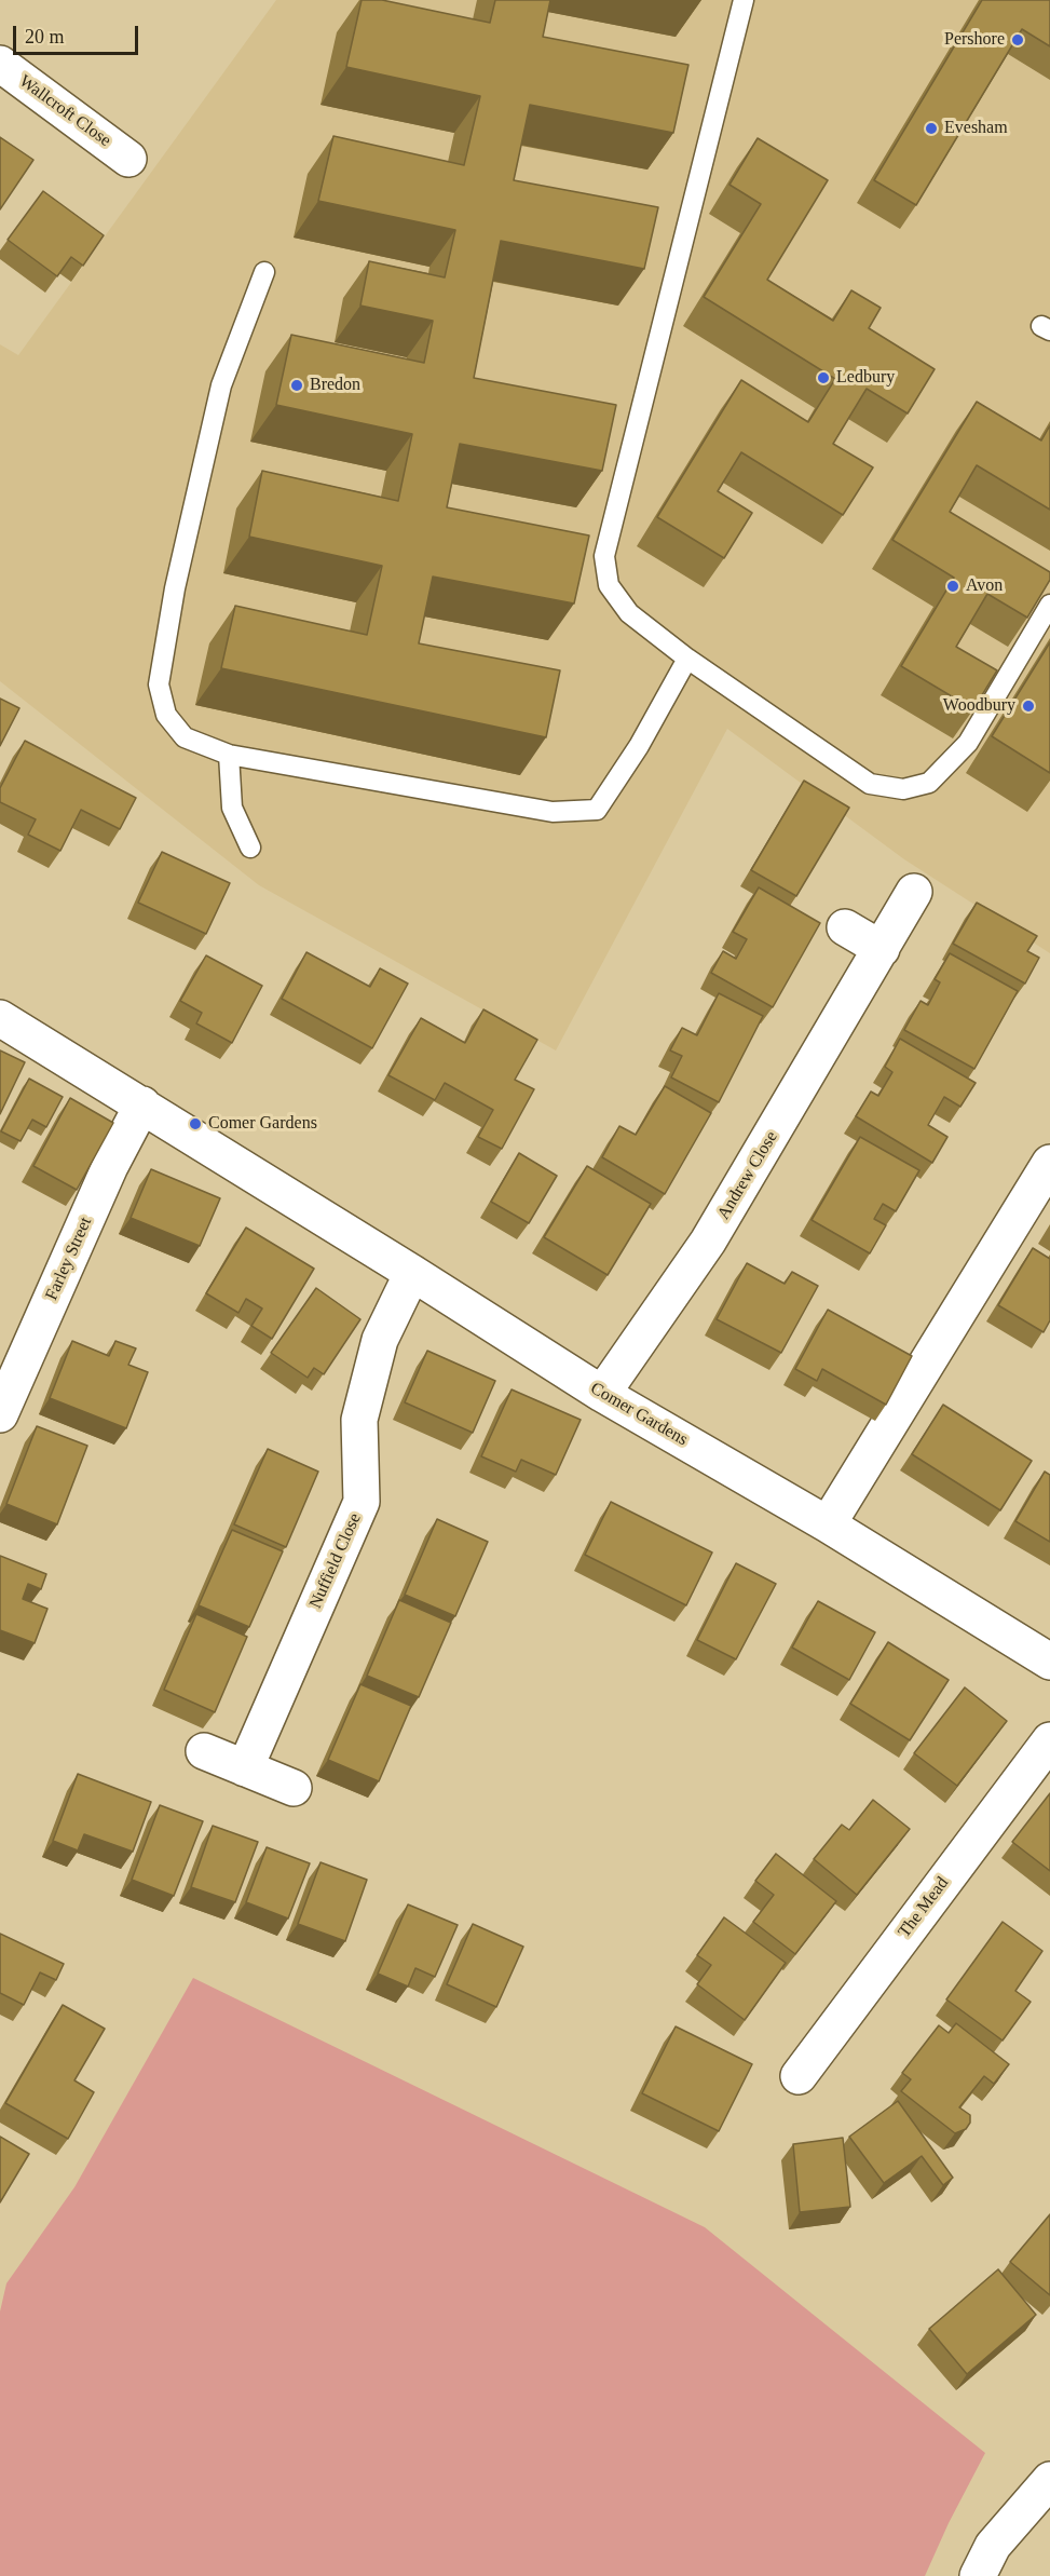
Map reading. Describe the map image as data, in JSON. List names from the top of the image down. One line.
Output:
{"streets":{"street":["Wallcroft Close","Andrew Close","Farley Street","Comer Gardens","Nuffield Close","The Mead"]},"crossings":[["Andrew Close","Comer Gardens"],["Farley Street","Comer Gardens"],["Comer Gardens","Nuffield Close"]],"places":["Pershore","Evesham","Ledbury","Bredon","Avon","Woodbury","Comer Gardens"],"scale_bar":"20 m"}
